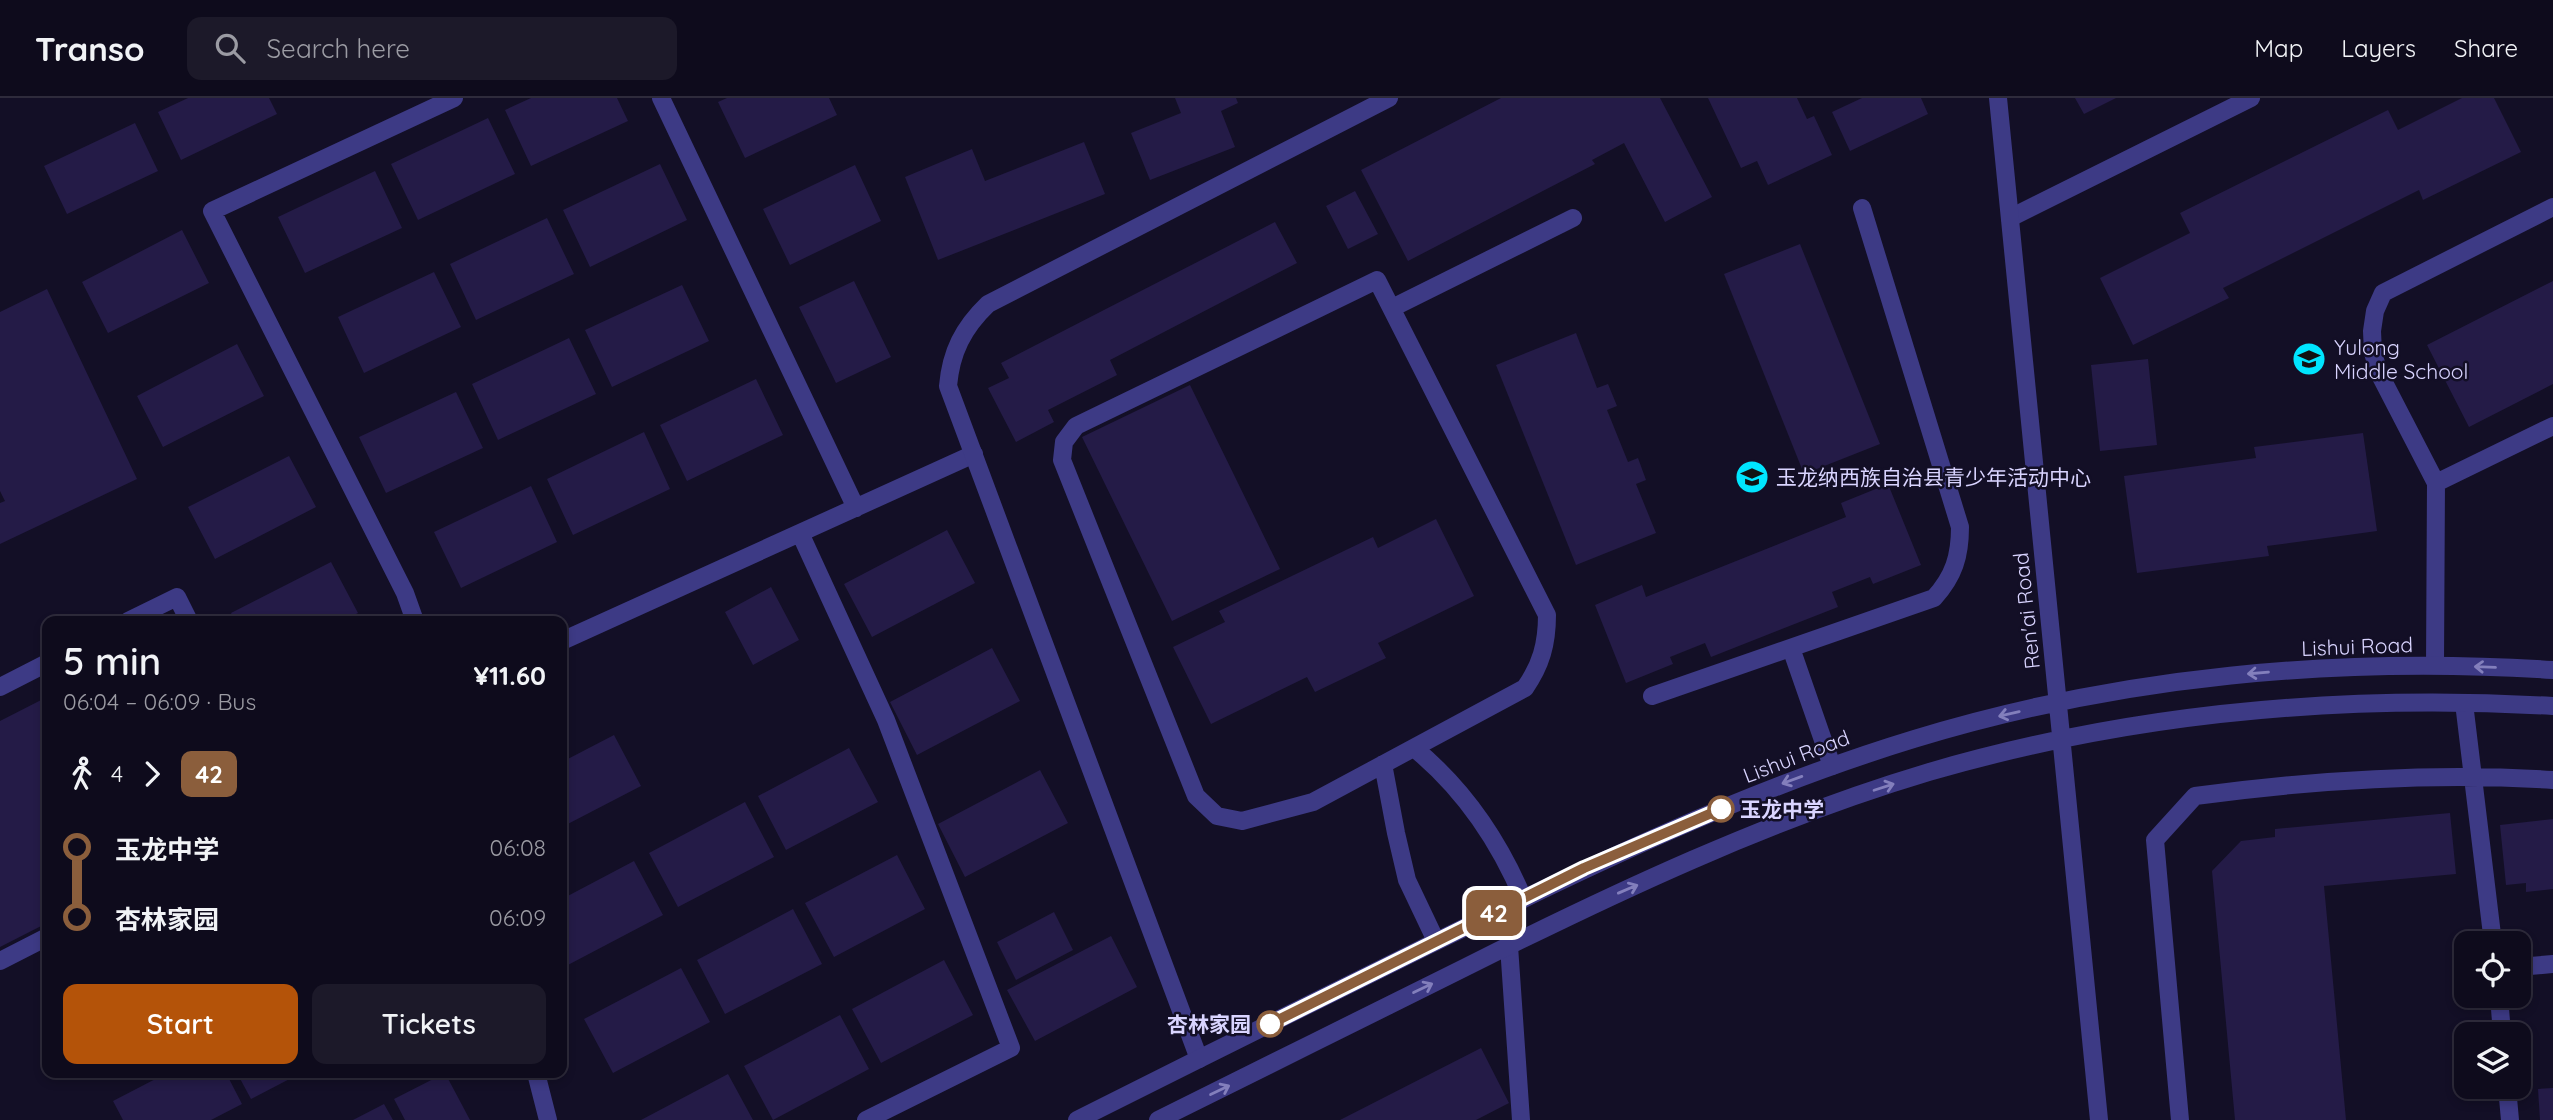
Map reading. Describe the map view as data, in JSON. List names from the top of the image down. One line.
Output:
{"streets":{"street":["Ren'ai Road","Lishui Road"]},"crossings":[["Ren'ai Road","Lishui Road"]],"places":{"school or university":["Yulong Middle School","玉龙纳西族自治县青少年活动中心"],"other":["玉龙中学","杏林家园"]},"lines":["bus line 42"],"page":{"header":"Transo","search":"Search here","nav":["Map","Layers","Share"],"on_map":"42","heading":["5 min","06:04 – 06:09 · Bus","¥11.60"],"legs":["4","42"],"list":[{"name":"玉龙中学","value":"06:08"},{"name":"杏林家园","value":"06:09"}],"buttons":["Start","Tickets"]}}
